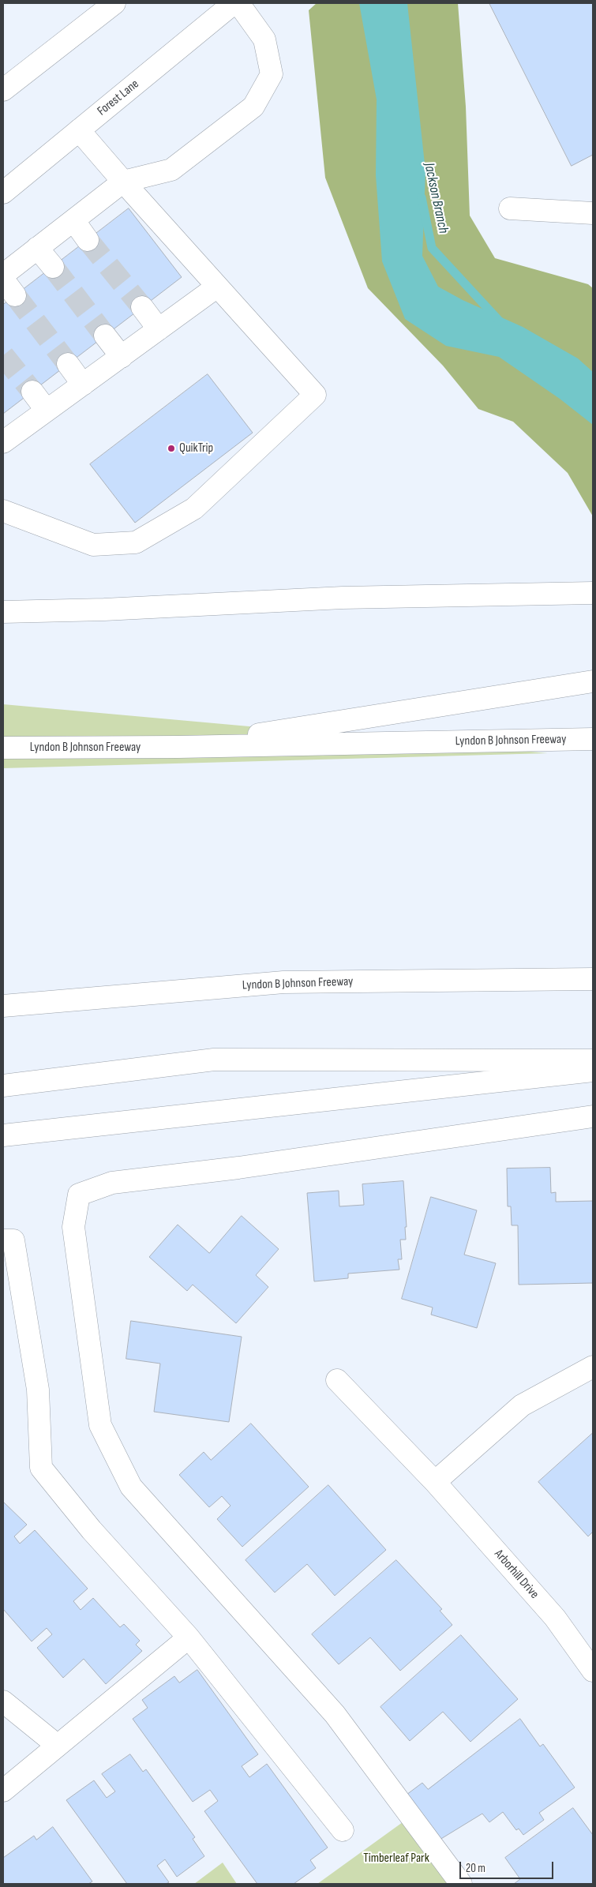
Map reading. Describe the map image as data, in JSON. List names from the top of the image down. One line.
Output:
{"streets":{"main road":["Forest Lane","Lyndon B Johnson Freeway","Arborhill Drive"]},"water":["Jackson Branch"],"parks":["Timberleaf Park"],"places":["QuikTrip"],"scale_bar":"20 m"}
